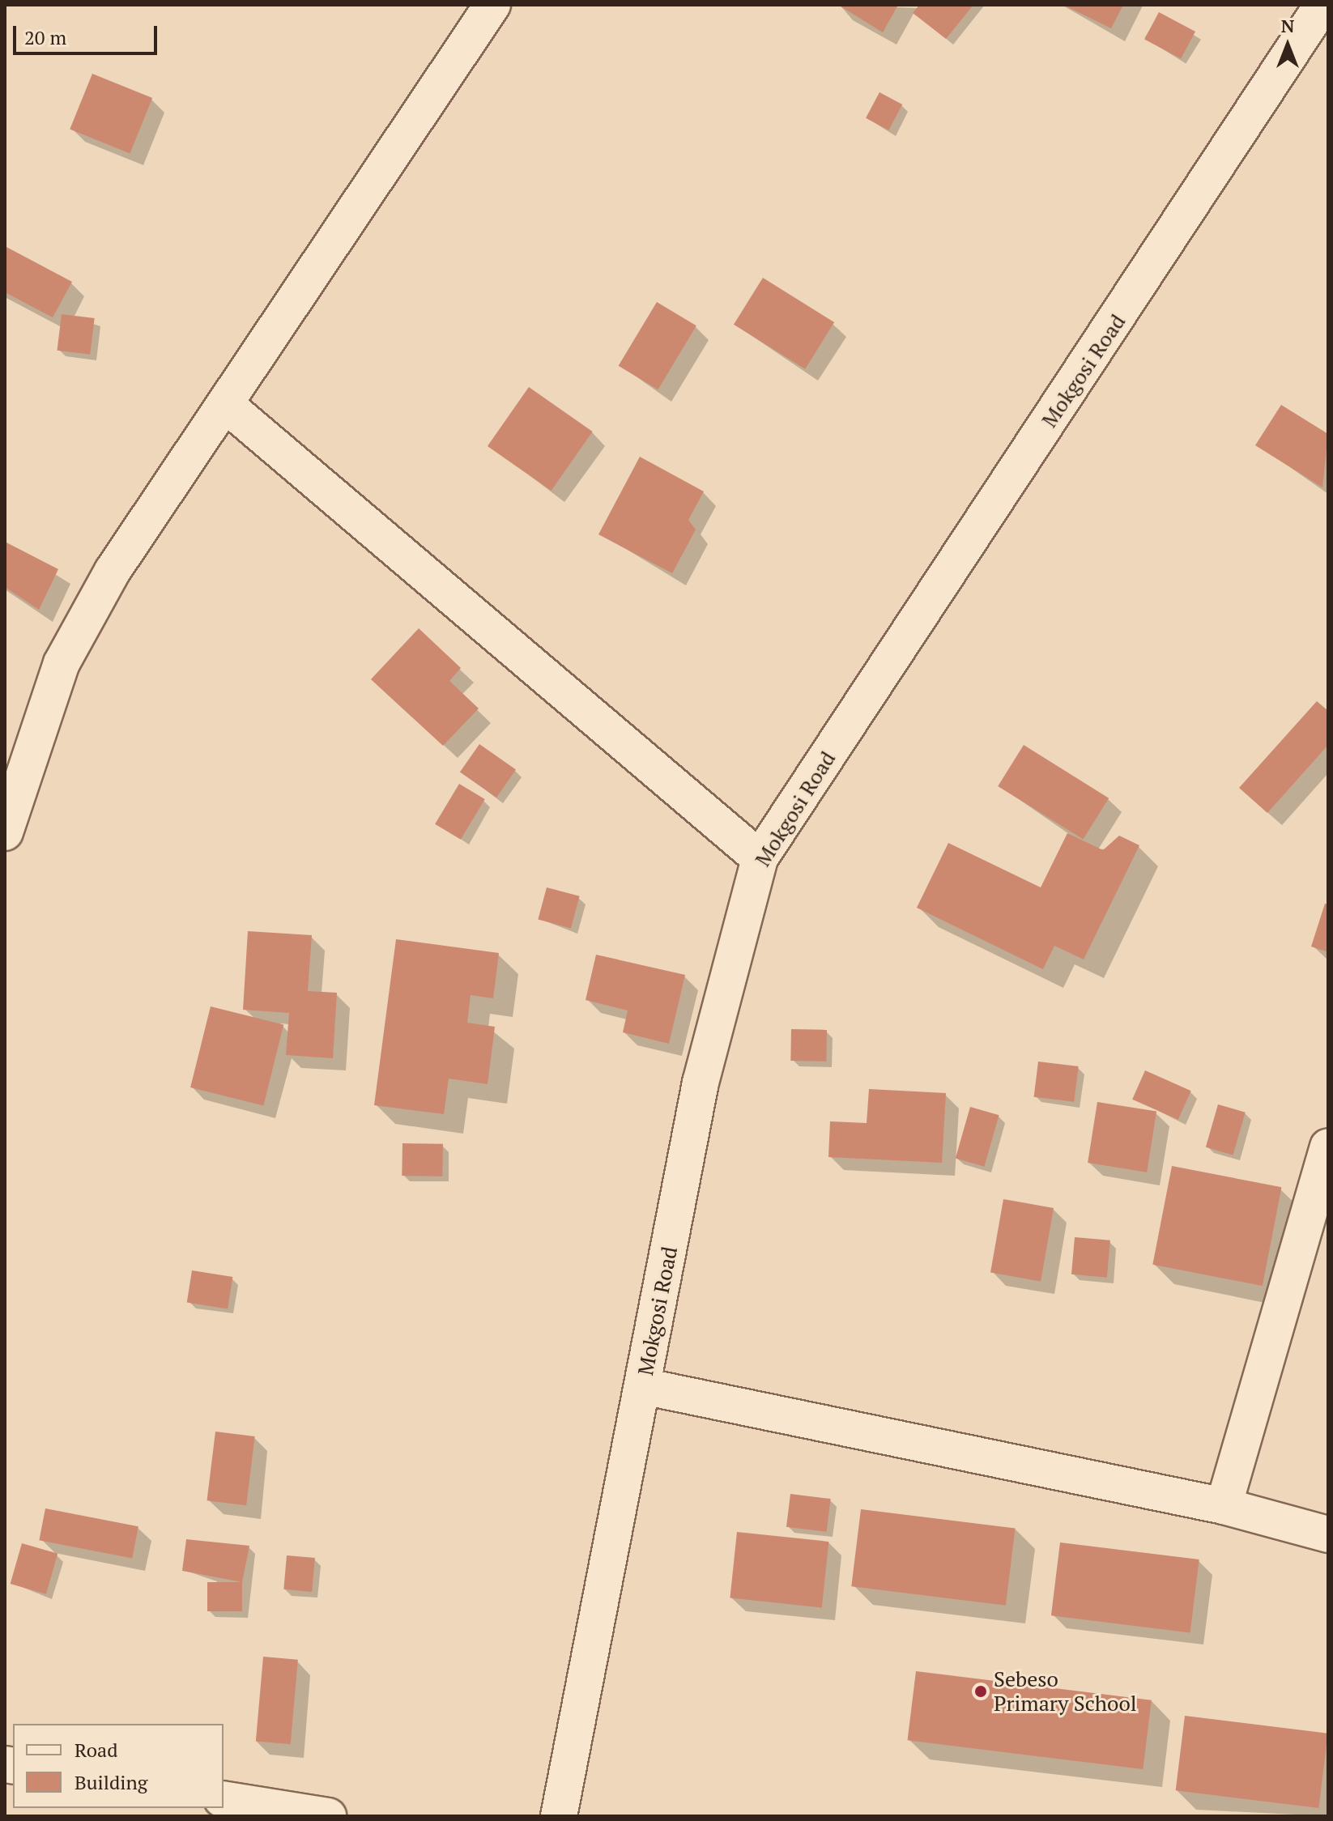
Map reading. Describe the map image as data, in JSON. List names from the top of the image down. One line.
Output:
{"streets":{"street":["Mokgosi Road"]},"places":["Sebeso Primary School"],"legend":["Road","Building"],"scale_bar":"20 m","north":"top"}
